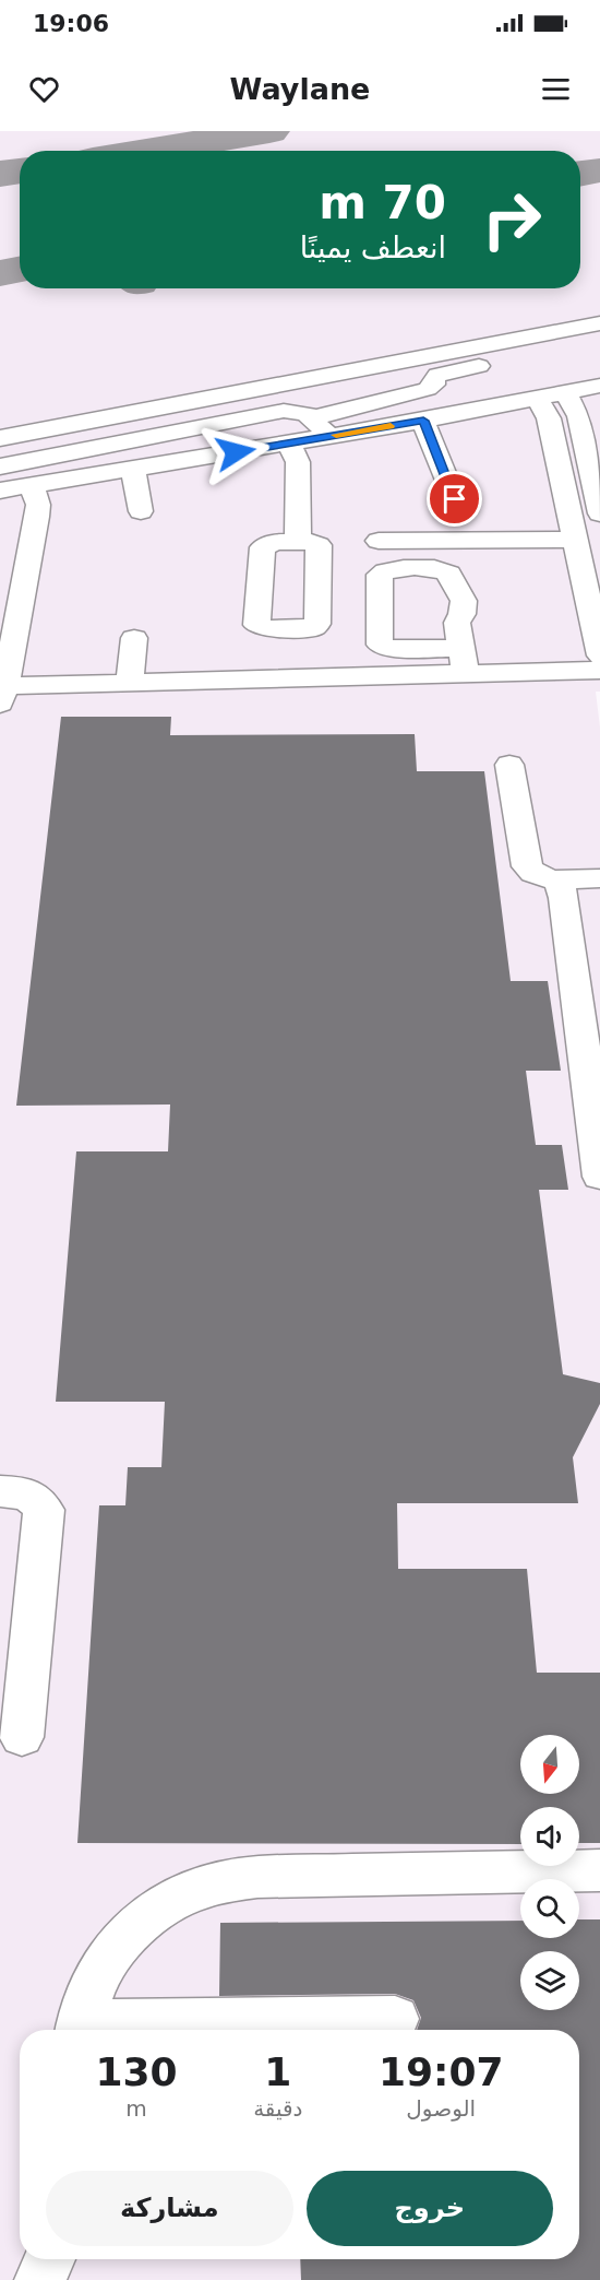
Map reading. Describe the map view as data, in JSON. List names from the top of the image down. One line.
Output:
{"north":"bottom","page":{"status":"19:06","header":"Waylane","turn":["70 m","انعطف يمينًا"],"eta":["19:07","الوصول","1","دقيقة","130","m"],"buttons":["خروج","مشاركة"]}}
